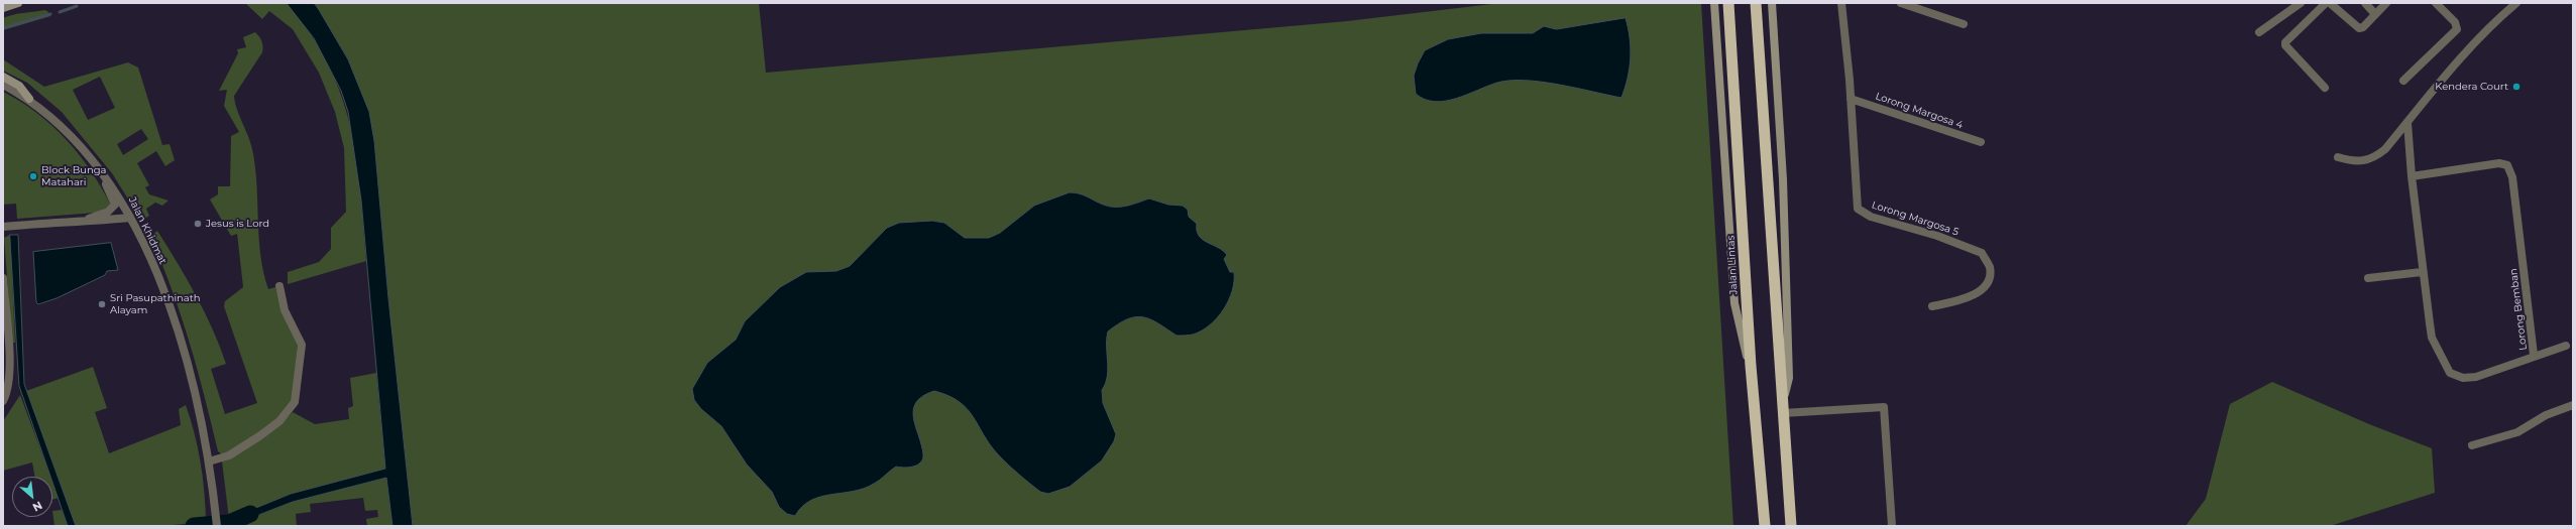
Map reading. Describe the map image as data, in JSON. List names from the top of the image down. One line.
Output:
{"streets":{"highway":["Jalan Lintas"],"street":["Lorong Margosa 4","Lorong Margosa 5","Jalan Khidmat","Lorong Bemban"]},"crossings":[["Lorong Margosa 4","Lorong Margosa 5"]],"places":["Kendera Court","Block Bunga Matahari","Jesus is Lord","Sri Pasupathinath Alayam"],"north":"bottom right"}
